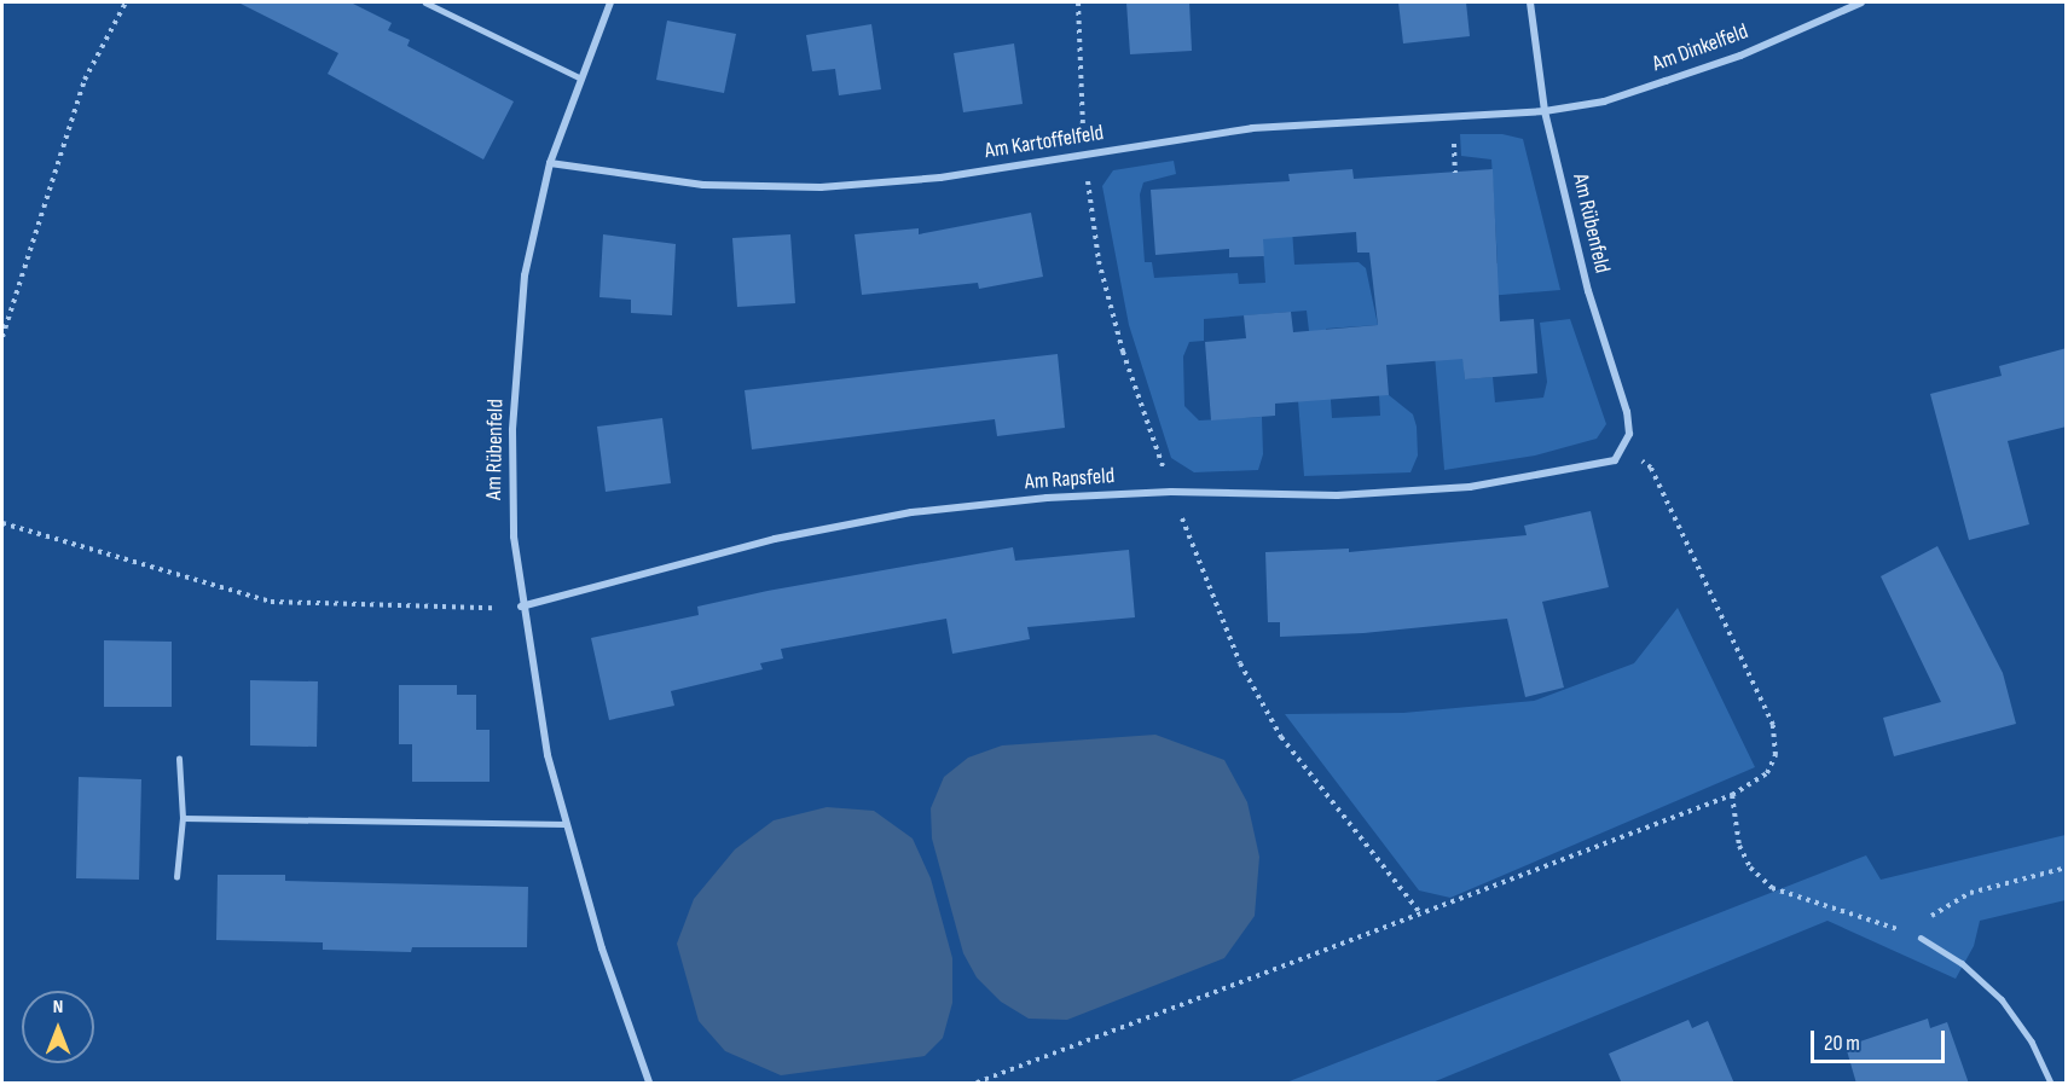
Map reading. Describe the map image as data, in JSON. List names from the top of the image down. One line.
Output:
{"streets":{"street":["Am Dinkelfeld","Am Kartoffelfeld","Am Rübenfeld","Am Rapsfeld"]},"crossings":[["Am Dinkelfeld","Am Kartoffelfeld"],["Am Dinkelfeld","Am Rübenfeld"],["Am Kartoffelfeld","Am Rübenfeld"],["Am Rübenfeld","Am Rapsfeld"]],"scale_bar":"20 m","north":"top"}
